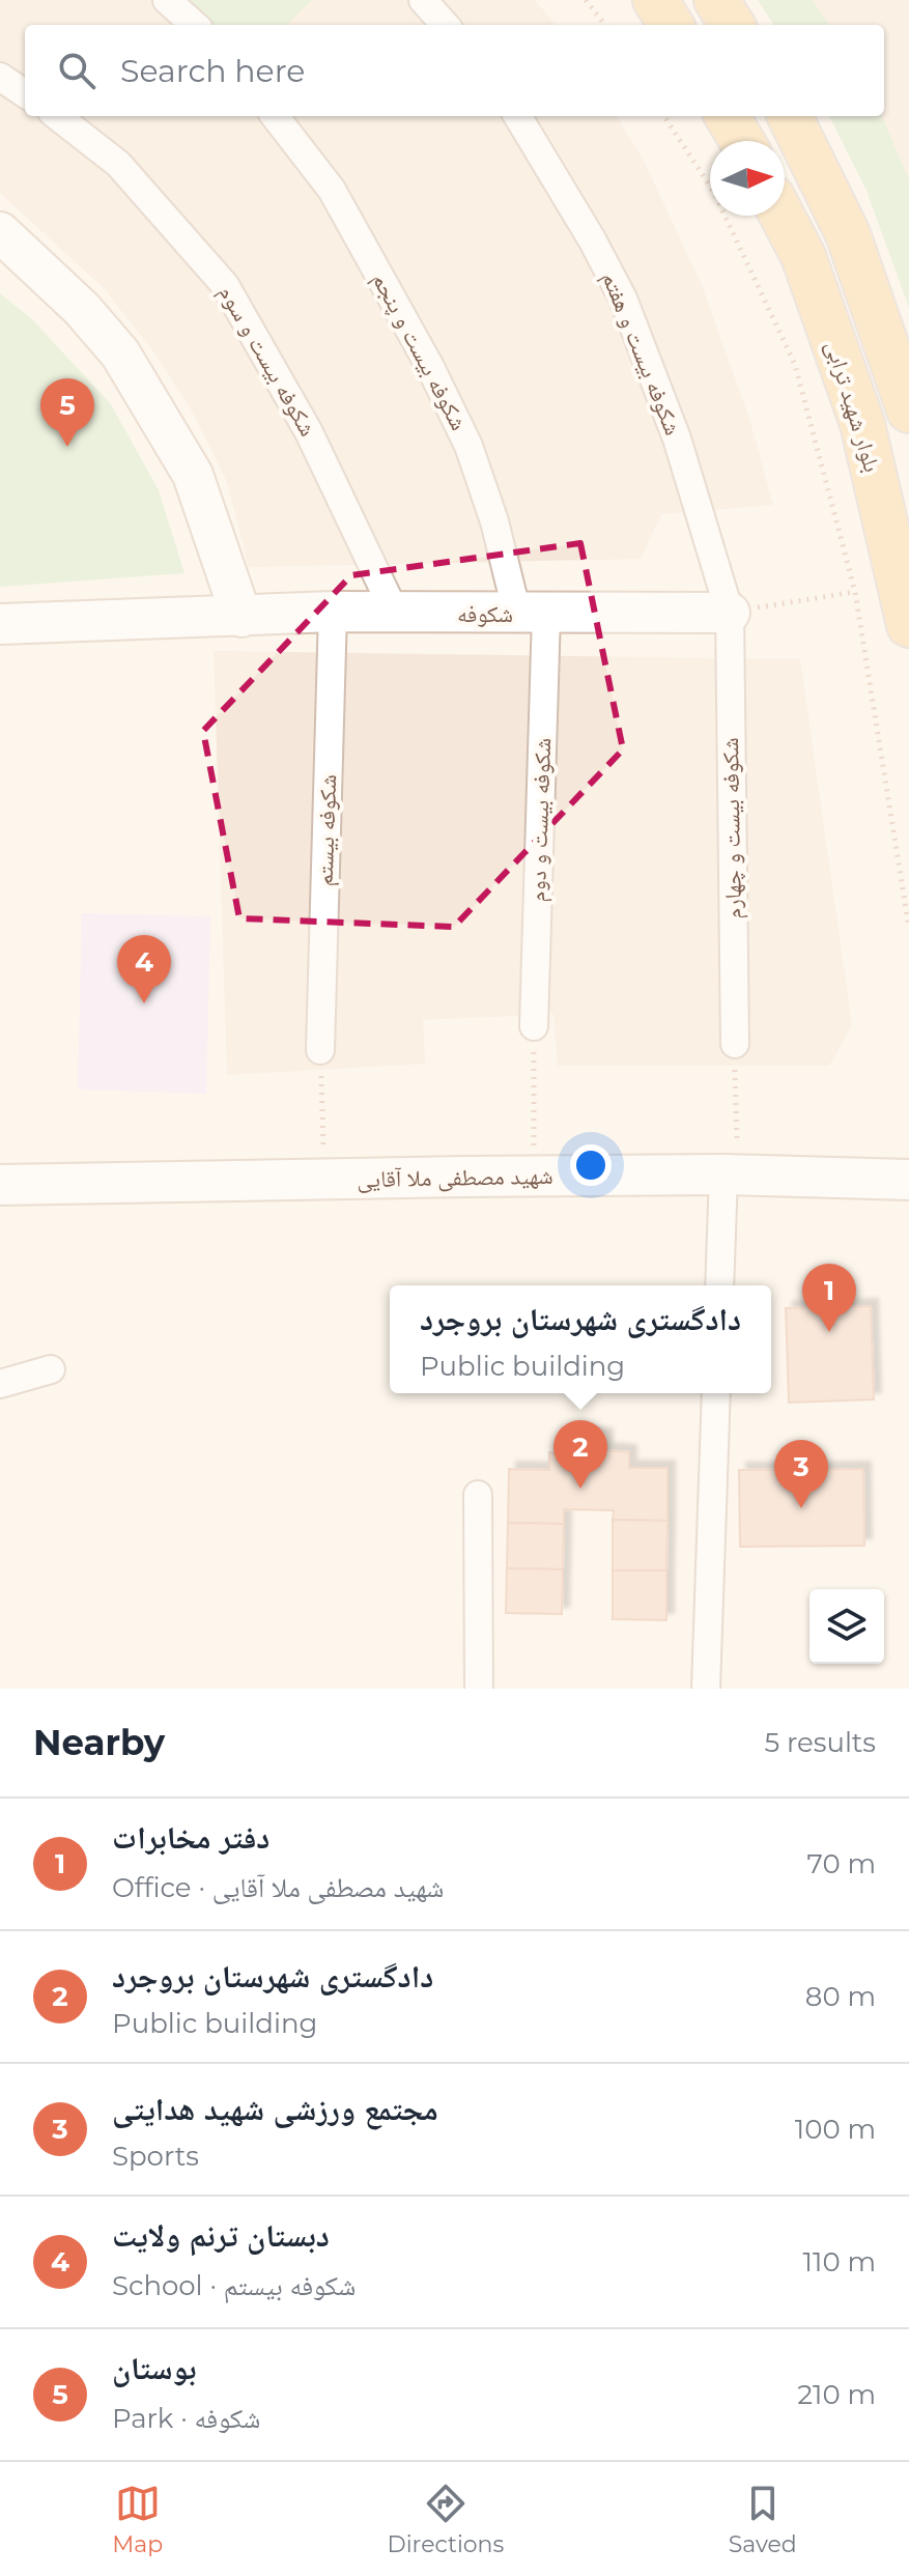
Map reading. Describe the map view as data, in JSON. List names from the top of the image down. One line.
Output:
{"streets":{"main road":["بلوار شهید ترابی"],"street":["شکوفه بیست و پنجم","شکوفه بیست و هفتم","شکوفه بیست و سوم","شکوفه","شکوفه بیست و دوم","شکوفه بیست و چهارم","شکوفه بیستم","شهید مصطفی ملا آقایی"]},"crossings":[["شکوفه بیست و پنجم","شکوفه"],["شکوفه بیست و پنجم","شکوفه بیست و دوم"],["شکوفه بیست و هفتم","شکوفه"],["شکوفه بیست و هفتم","شکوفه بیست و چهارم"],["شکوفه بیست و سوم","شکوفه"],["شکوفه","شکوفه بیست و دوم"],["شکوفه","شکوفه بیست و چهارم"],["شکوفه","شکوفه بیستم"]],"north":"right","page":{"search":"Search here","pins":["5","4","1","2","3"],"popup":["دادگستری شهرستان بروجرد","Public building"],"heading":["Nearby","5 results"],"list":[{"mark":"1","name":"دفتر مخابرات","note":"Office · شهید مصطفی ملا آقایی","value":"70 m"},{"mark":"2","name":"دادگستری شهرستان بروجرد","note":"Public building","value":"80 m"},{"mark":"3","name":"مجتمع ورزشی شهید هدایتی","note":"Sports","value":"100 m"},{"mark":"4","name":"دبستان ترنم ولایت","note":"School · شکوفه بیستم","value":"110 m"},{"mark":"5","name":"بوستان","note":"Park · شکوفه","value":"210 m"}],"nav":["Map","Directions","Saved"]}}
